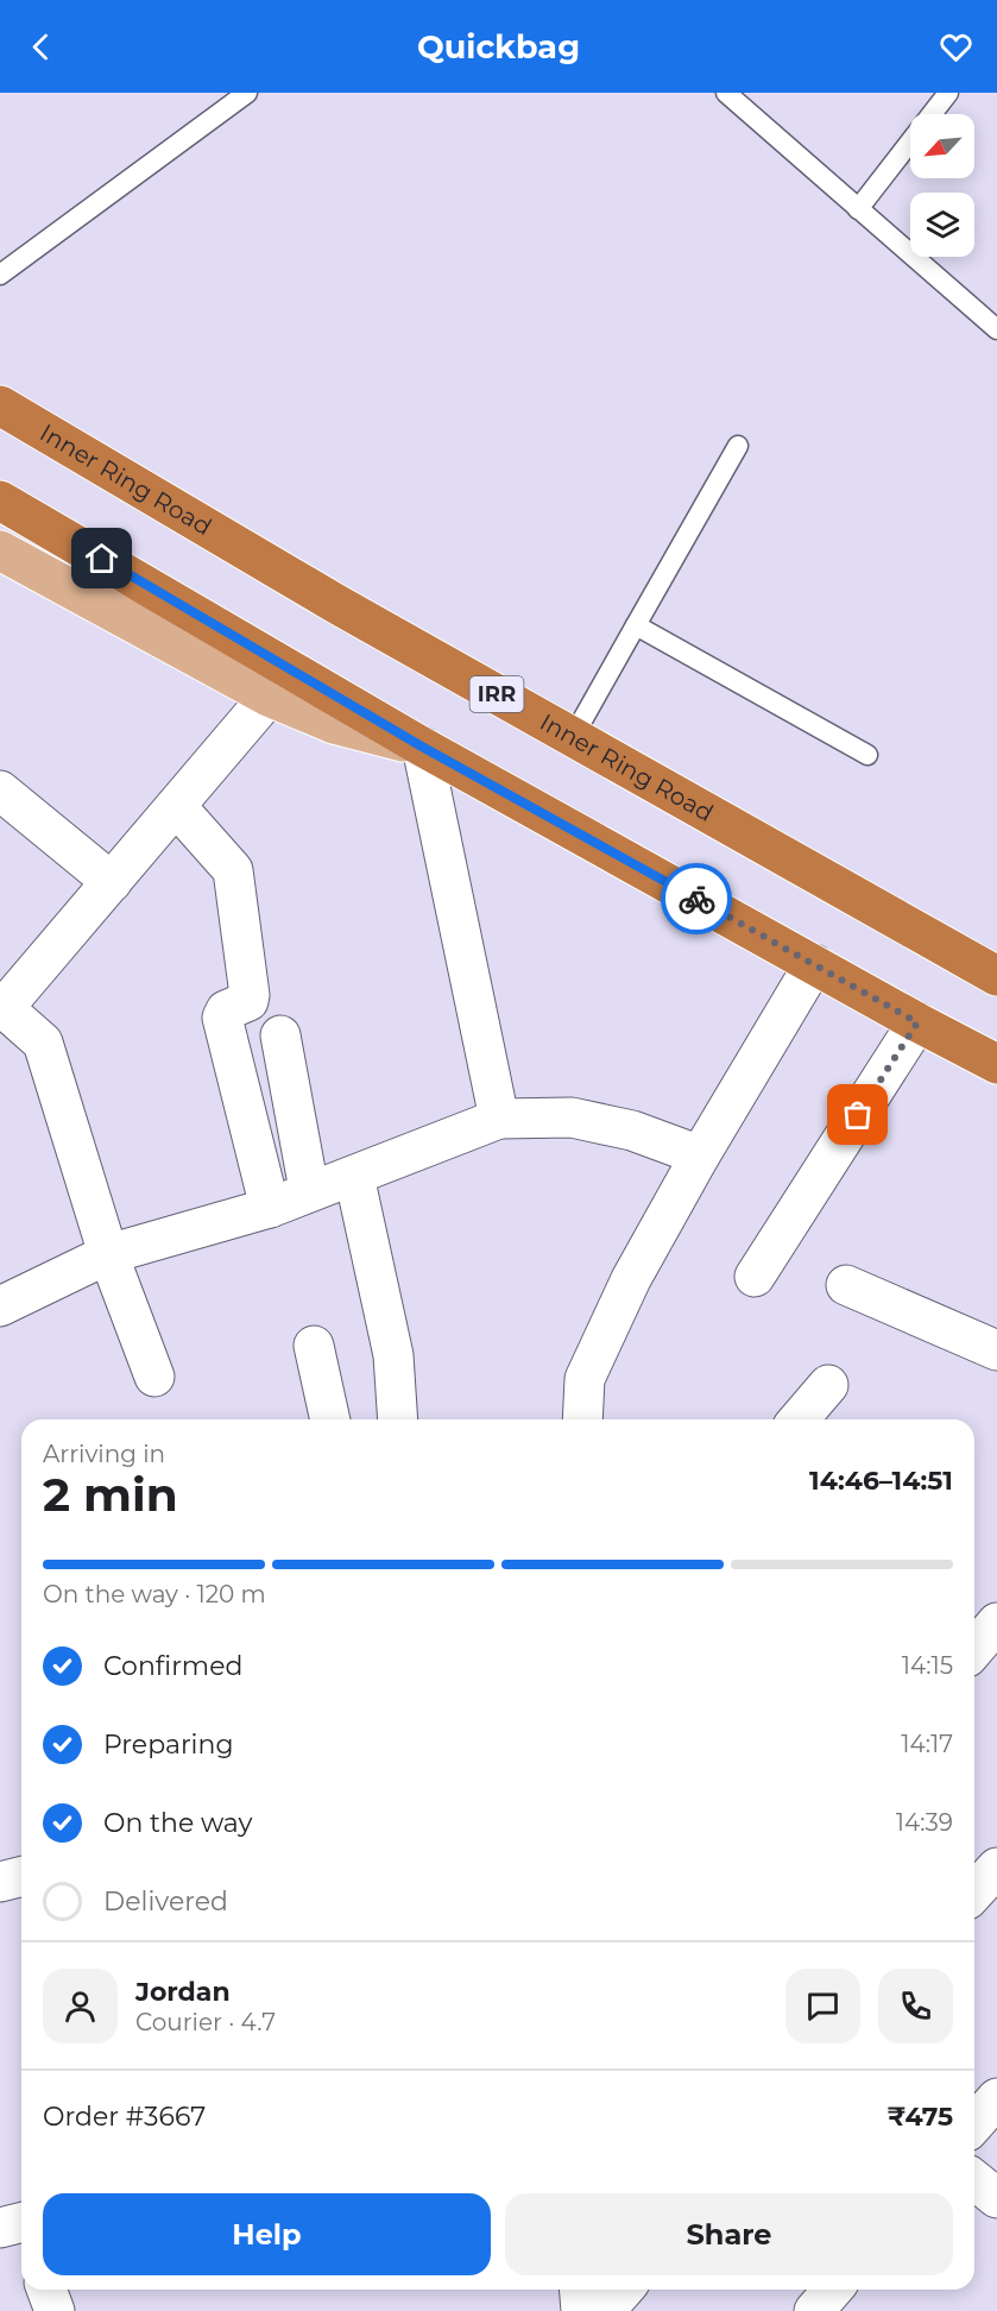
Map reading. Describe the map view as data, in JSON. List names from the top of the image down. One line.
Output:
{"streets":{"highway":["Inner Ring Road","IRR"]},"north":"bottom left","page":{"header":"Quickbag","heading":["2 min","Arriving in","14:46–14:51"],"panel":["Jordan","Courier · 4.7","Order #3667","₹475"],"bar":"On the way · 120 m","list":[["Confirmed","14:15"],["Preparing","14:17"],["On the way","14:39"],"Delivered"],"buttons":["Help","Share"]}}
